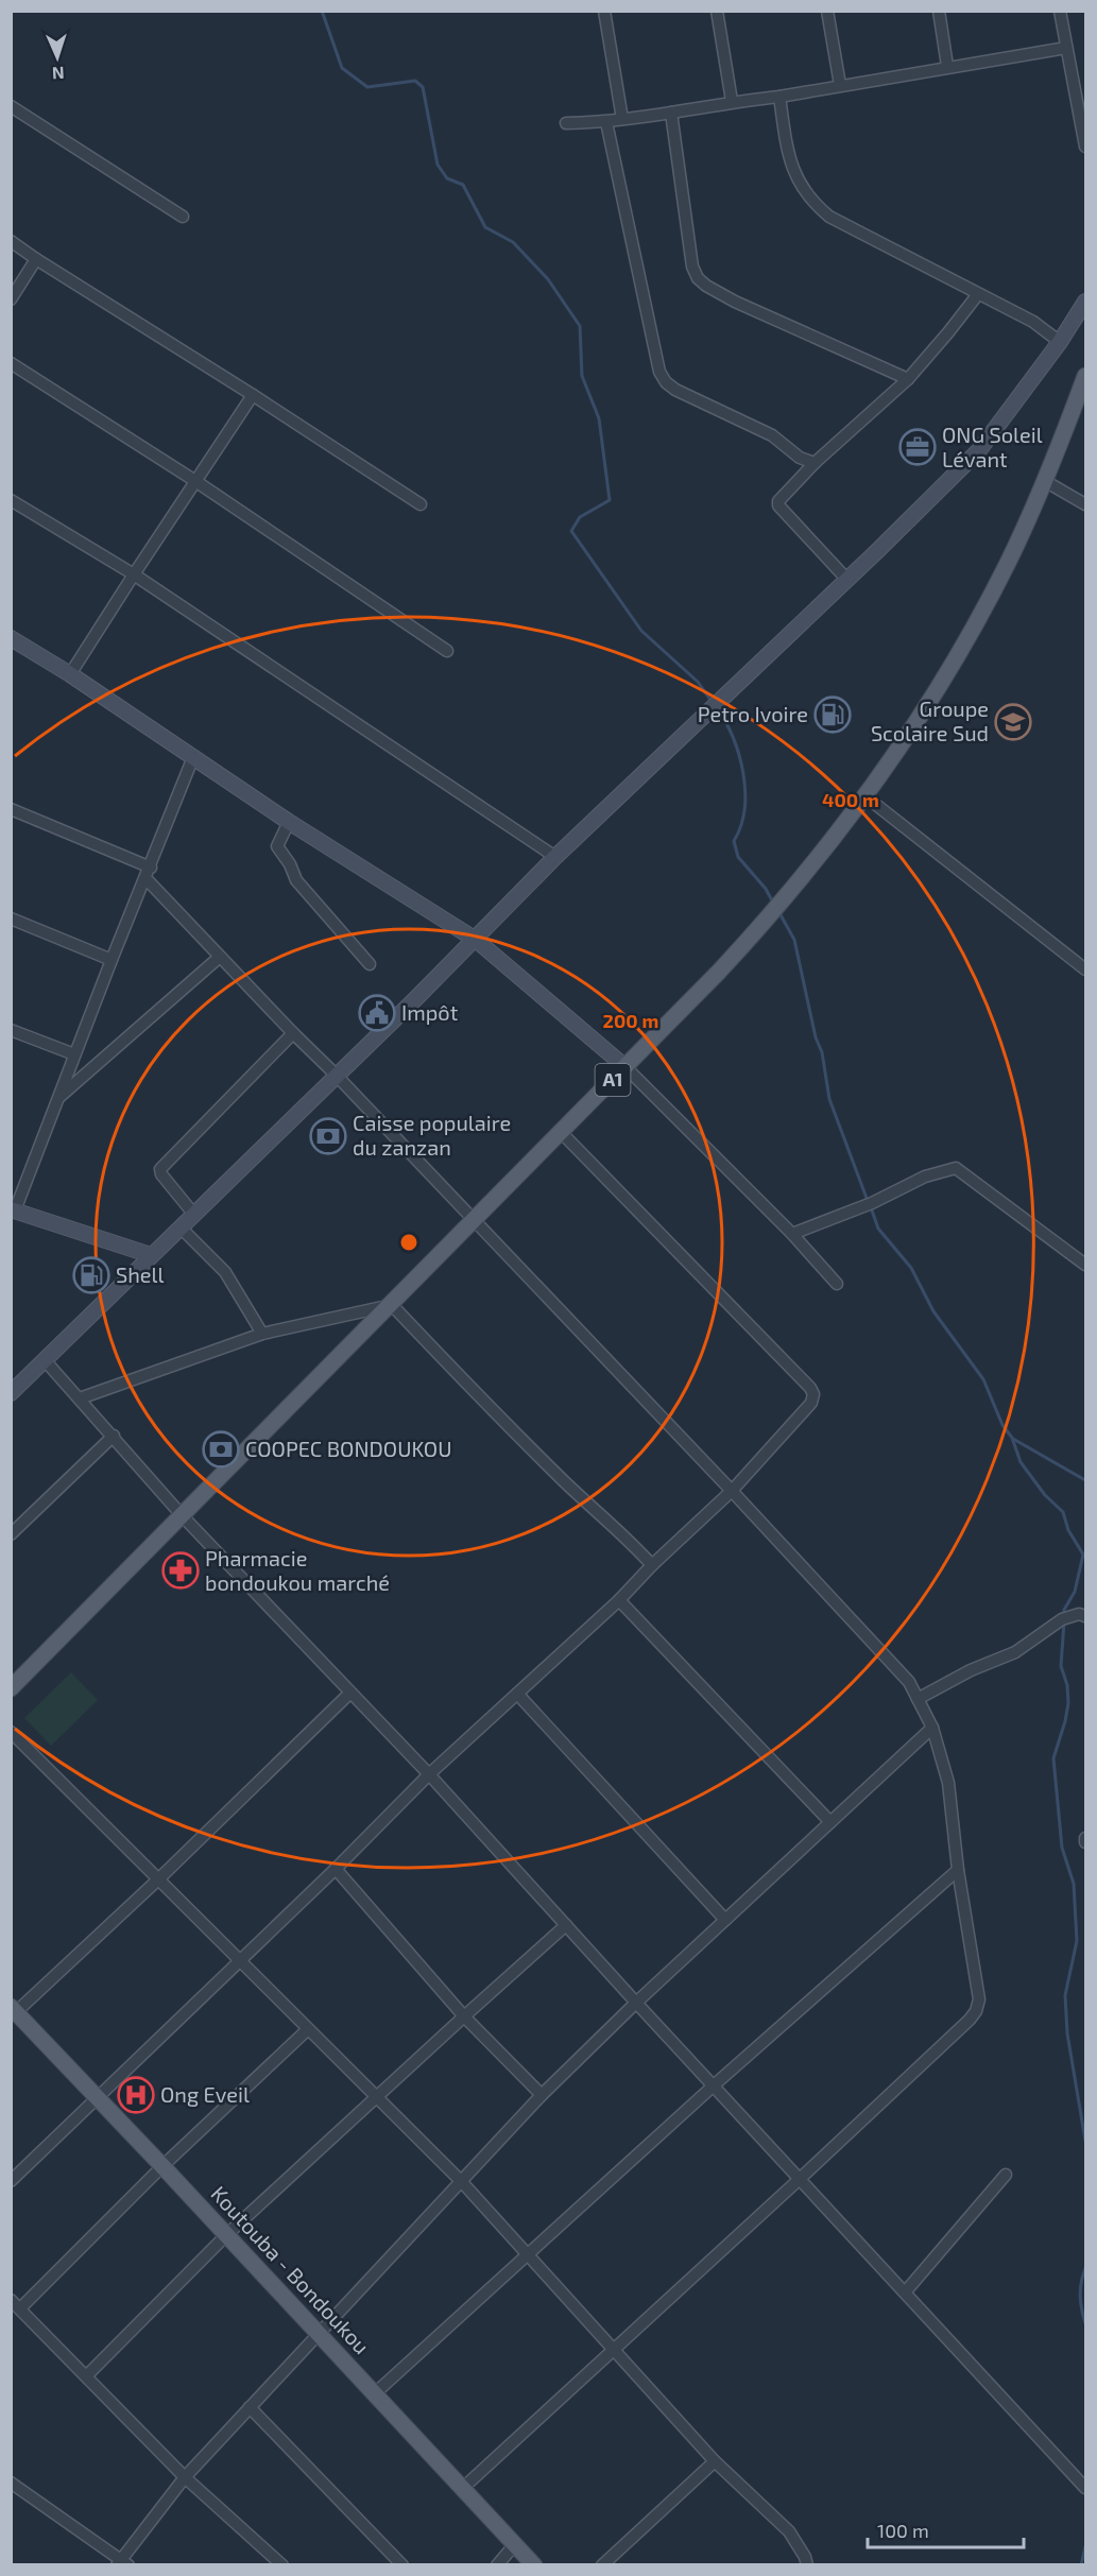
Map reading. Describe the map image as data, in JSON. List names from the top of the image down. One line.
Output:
{"streets":{"main road":["A1","Koutouba - Bondoukou"]},"places":{"office":["ONG Soleil Lévant"],"fuel station":["Petro Ivoire","Shell"],"school or university":["Groupe Scolaire Sud"],"public building":["Impôt"],"bank":["Caisse populaire du zanzan","COOPEC BONDOUKOU"],"pharmacy":["Pharmacie bondoukou marché"],"hospital":["Ong Eveil"]},"scale_bar":"100 m","north":"bottom","rings":["400 m","200 m"]}
